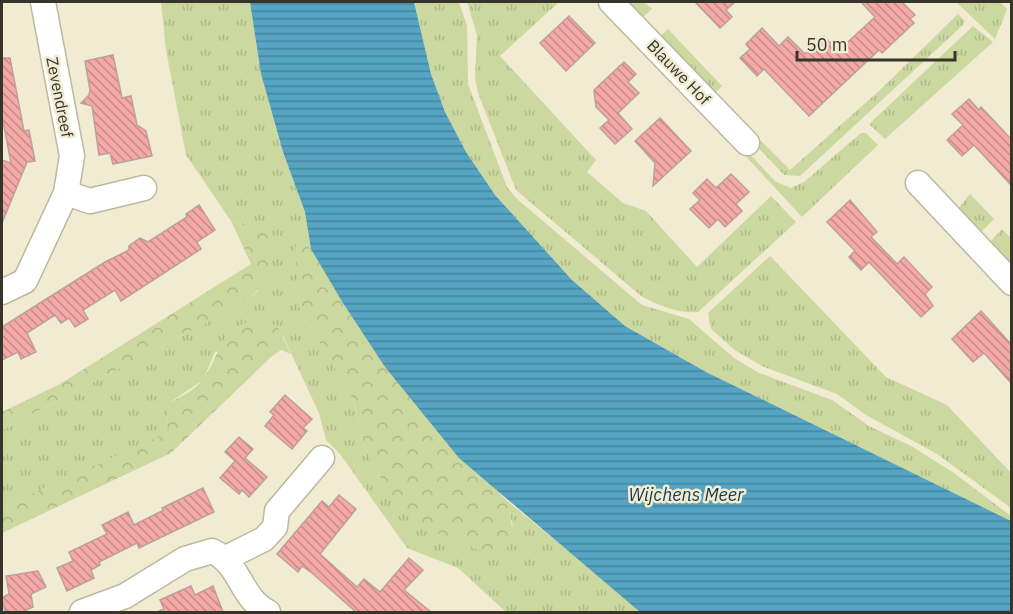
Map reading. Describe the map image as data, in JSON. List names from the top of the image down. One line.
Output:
{"streets":{"street":["Blauwe Hof","Zevendreef"]},"water":["Wijchens Meer"],"scale_bar":"50 m"}
